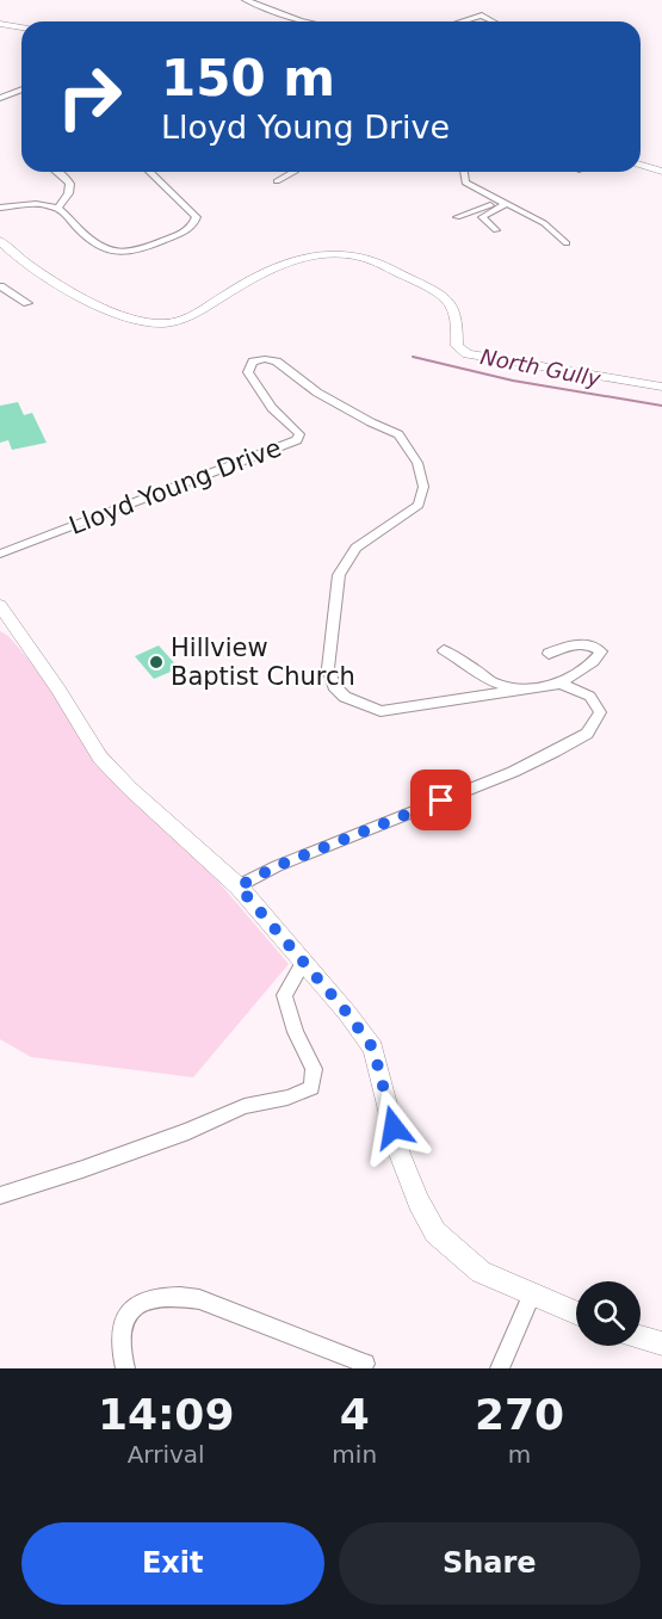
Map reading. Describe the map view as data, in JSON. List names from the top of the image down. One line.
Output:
{"streets":{"street":["Lloyd Young Drive"]},"water":["North Gully"],"places":["Hillview Baptist Church"],"page":{"turn":["150 m","Lloyd Young Drive"],"eta":["14:09","Arrival","4","min","270","m"],"buttons":["Exit","Share"]}}
